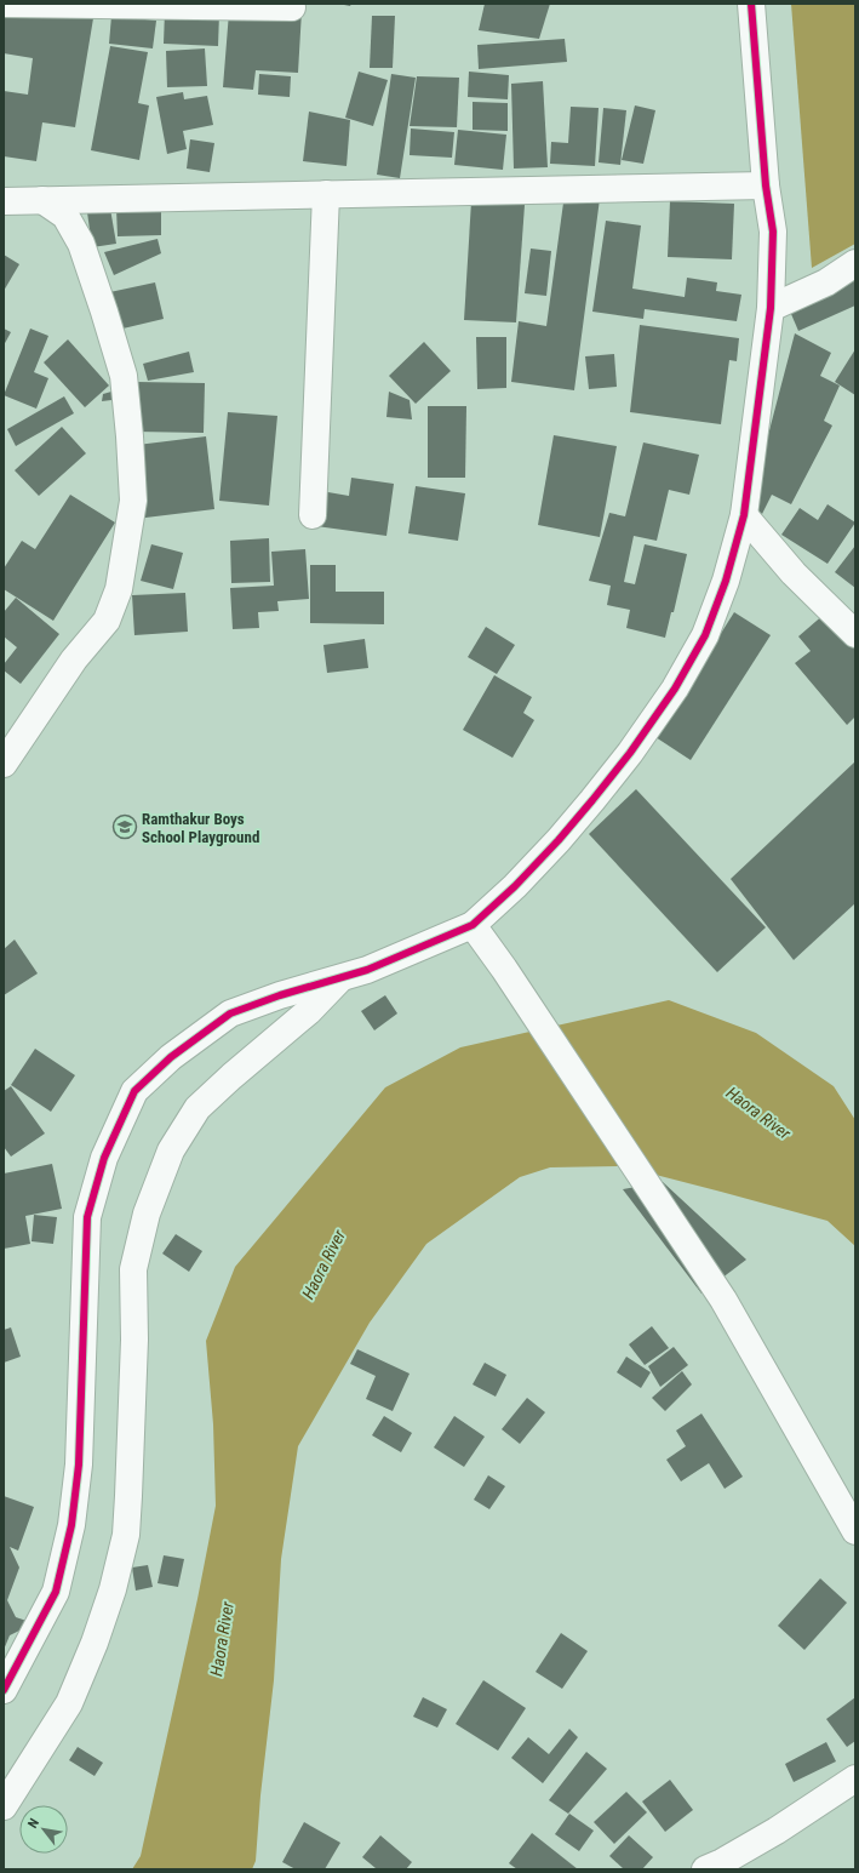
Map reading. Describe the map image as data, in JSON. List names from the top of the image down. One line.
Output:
{"water":["Haora River"],"places":{"school or university":["Ramthakur Boys School Playground"]},"north":"top left"}
